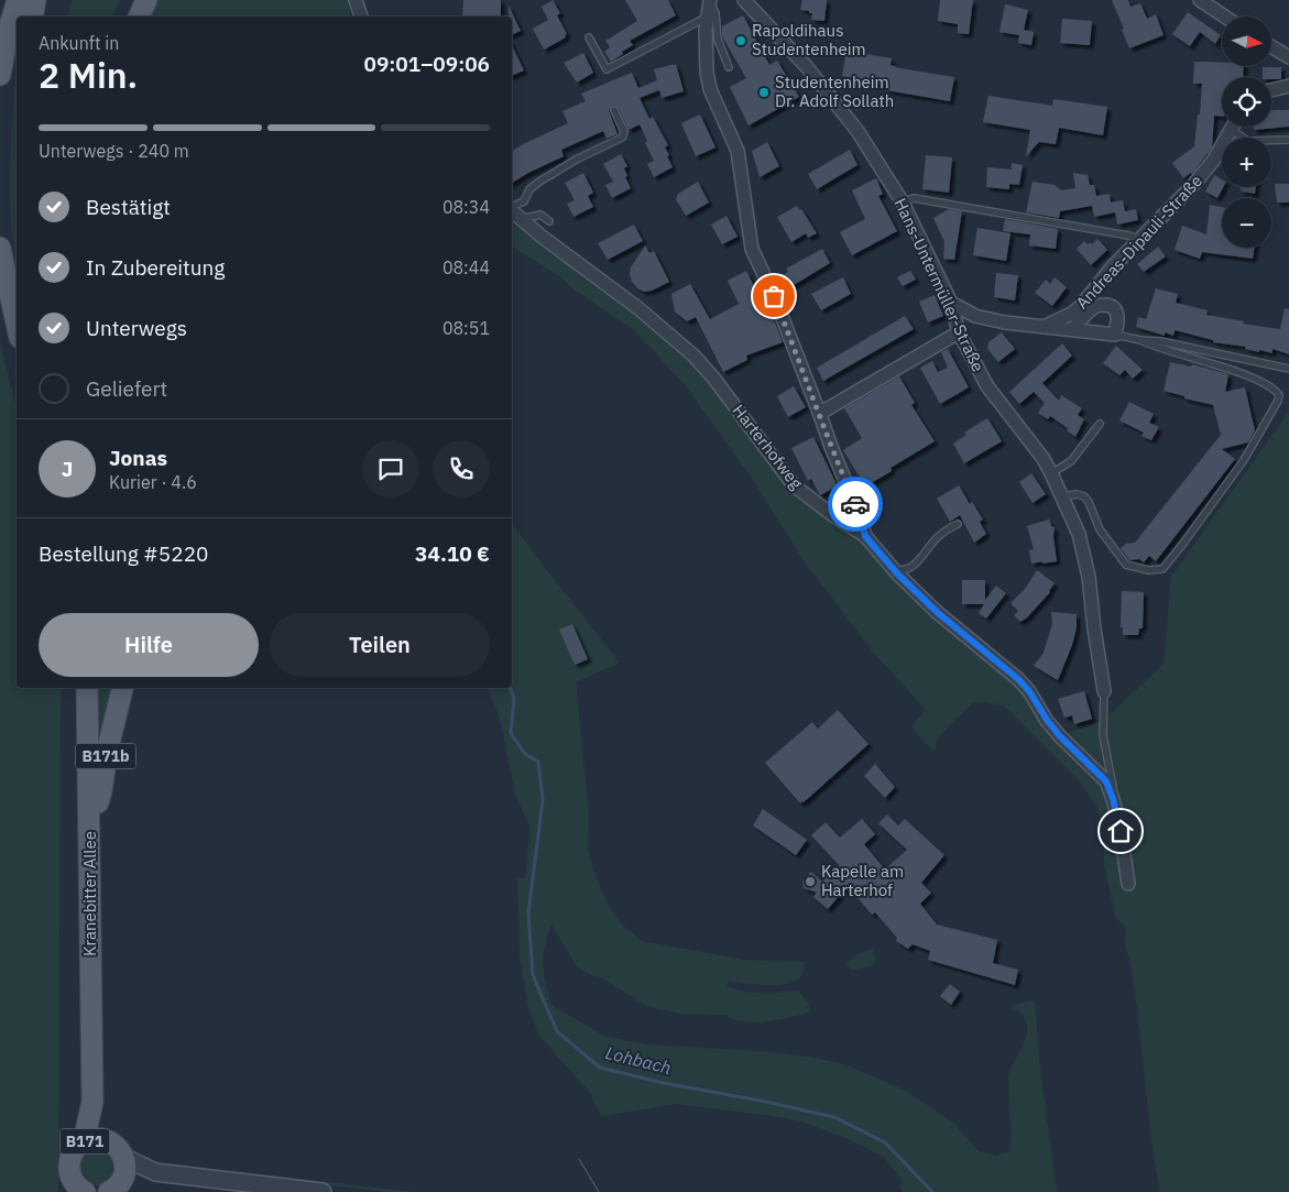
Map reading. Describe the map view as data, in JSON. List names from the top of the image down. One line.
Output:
{"streets":{"main road":["B171b","Kranebitter Allee","B171"],"street":["Andreas-Dipauli-Straße","Hans-Untermüller-Straße","Harterhofweg"]},"crossings":[["B171b","Kranebitter Allee"],["Kranebitter Allee","B171"]],"water":["Lohbach"],"places":["Rapoldihaus Studentenheim","Studentenheim Dr. Adolf Sollath","Kapelle am Harterhof"],"north":"right","page":{"map_buttons":["+","−"],"heading":["2 Min.","Ankunft in","09:01–09:06"],"panel":["Jonas","Kurier · 4.6","Bestellung #5220","34.10 €"],"bar":"Unterwegs · 240 m","list":[["Bestätigt","08:34"],["In Zubereitung","08:44"],["Unterwegs","08:51"],"Geliefert"],"round":"J","buttons":["Hilfe","Teilen"]}}
